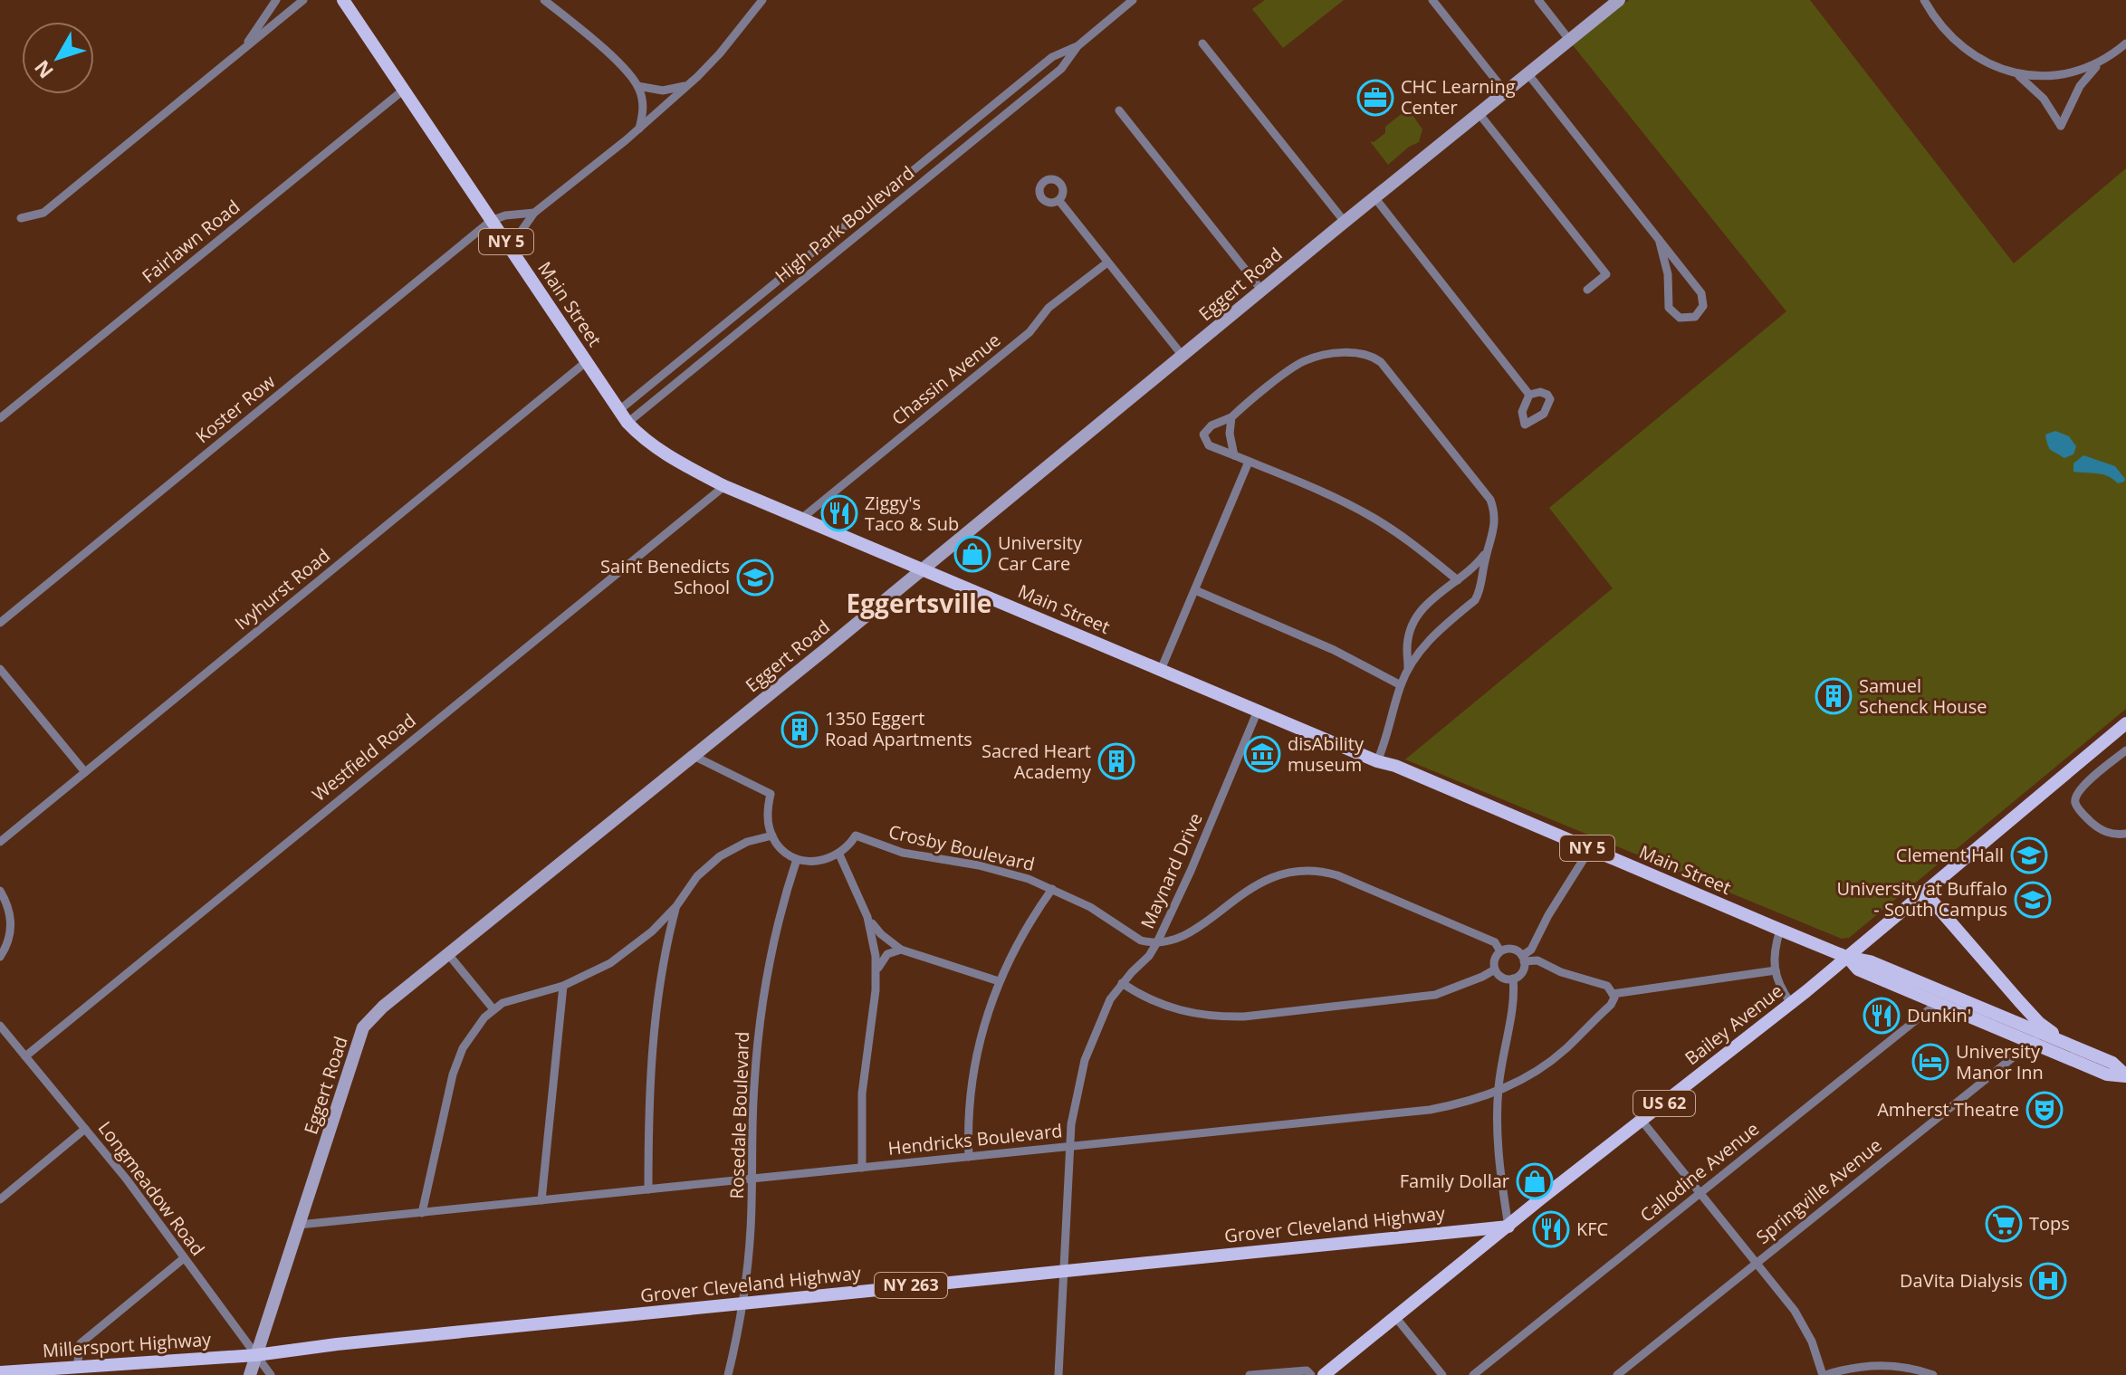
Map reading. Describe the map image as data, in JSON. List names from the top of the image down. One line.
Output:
{"streets":{"main road":["NY 5","Main Street","Bailey Avenue","US 62","Grover Cleveland Highway","NY 263","Millersport Highway"],"street":["High Park Boulevard","Fairlawn Road","Eggert Road","Chassin Avenue","Koster Row","Ivyhurst Road","Westfield Road","Crosby Boulevard","Maynard Drive","Rosedale Boulevard","Hendricks Boulevard","Callodine Avenue","Longmeadow Road","Springville Avenue"]},"crossings":[["High Park Boulevard","Main Street"],["Fairlawn Road","Main Street"],["Eggert Road","Main Street"],["Eggert Road","Hendricks Boulevard"],["Eggert Road","Longmeadow Road"],["Eggert Road","Grover Cleveland Highway"],["Eggert Road","Millersport Highway"],["Main Street","Chassin Avenue"],["Main Street","Koster Row"],["Main Street","Ivyhurst Road"],["Main Street","Westfield Road"],["Main Street","Maynard Drive"],["Main Street","Bailey Avenue"],["Main Street","Callodine Avenue"],["Main Street","Springville Avenue"],["Westfield Road","Longmeadow Road"],["Crosby Boulevard","Maynard Drive"],["Crosby Boulevard","Rosedale Boulevard"],["Maynard Drive","Hendricks Boulevard"],["Maynard Drive","Grover Cleveland Highway"],["Bailey Avenue","Grover Cleveland Highway"],["Rosedale Boulevard","Hendricks Boulevard"],["Rosedale Boulevard","Grover Cleveland Highway"],["Longmeadow Road","Grover Cleveland Highway"],["Longmeadow Road","Millersport Highway"],["Grover Cleveland Highway","Millersport Highway"]],"districts":["Eggertsville"],"places":{"office":["CHC Learning Center"],"restaurant":["Ziggy's Taco & Sub","Dunkin'","KFC"],"shop":["University Car Care","Family Dollar"],"school or university":["Saint Benedicts School","Clement Hall","University at Buffalo - South Campus"],"building":["Samuel Schenck House","1350 Eggert Road Apartments","Sacred Heart Academy"],"museum":["disAbility museum"],"hotel":["University Manor Inn"],"theatre":["Amherst Theatre"],"supermarket":["Tops"],"hospital":["DaVita Dialysis"]},"north":"bottom left"}
